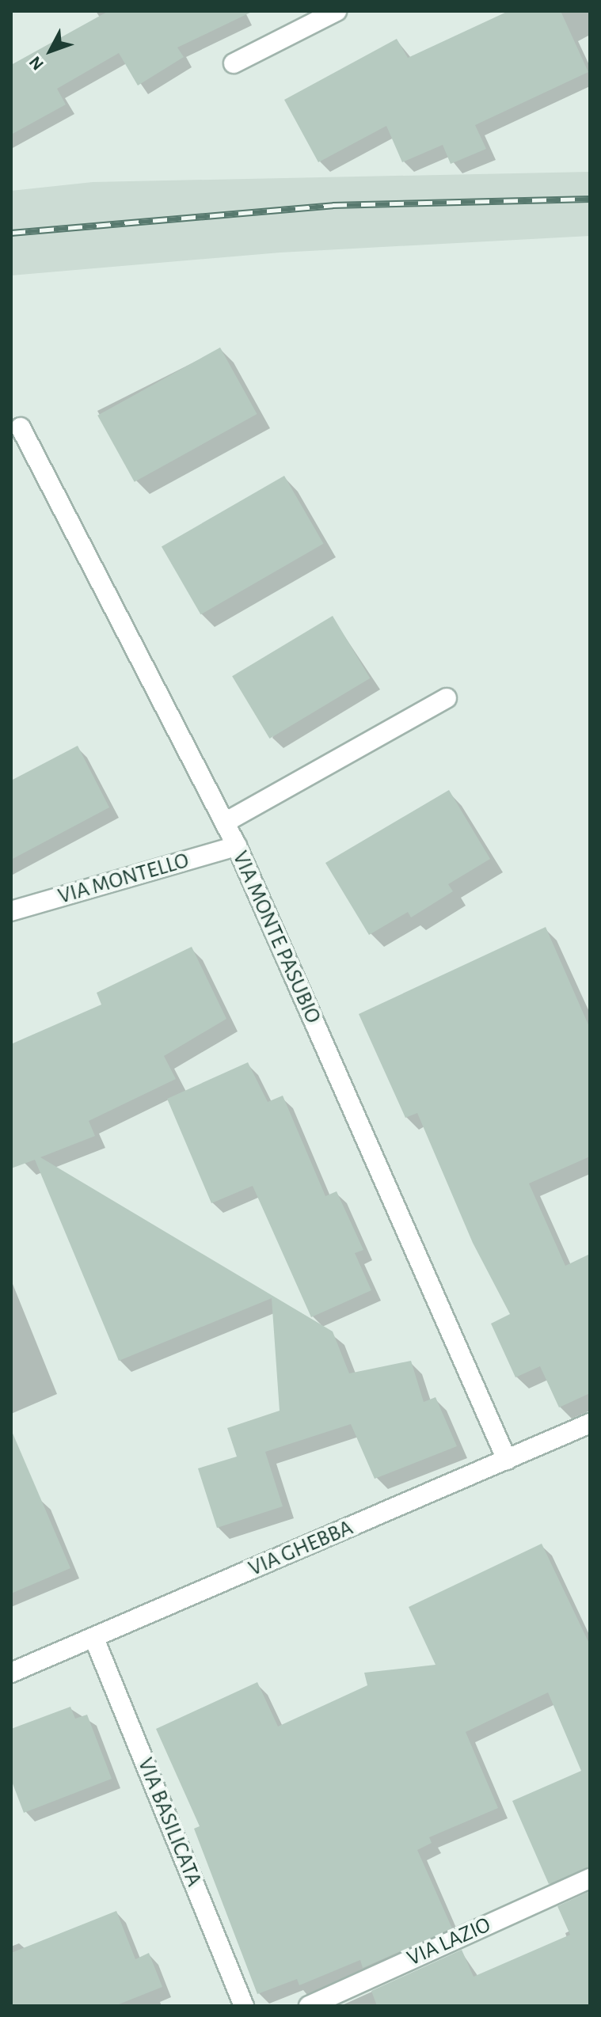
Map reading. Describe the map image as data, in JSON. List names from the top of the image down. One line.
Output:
{"streets":{"street":["VIA MONTELLO","VIA MONTE PASUBIO","VIA GHEBBA","VIA BASILICATA","VIA LAZIO"]},"crossings":[["VIA MONTELLO","VIA MONTE PASUBIO"],["VIA MONTE PASUBIO","VIA GHEBBA"],["VIA GHEBBA","VIA BASILICATA"]],"north":"bottom left"}
